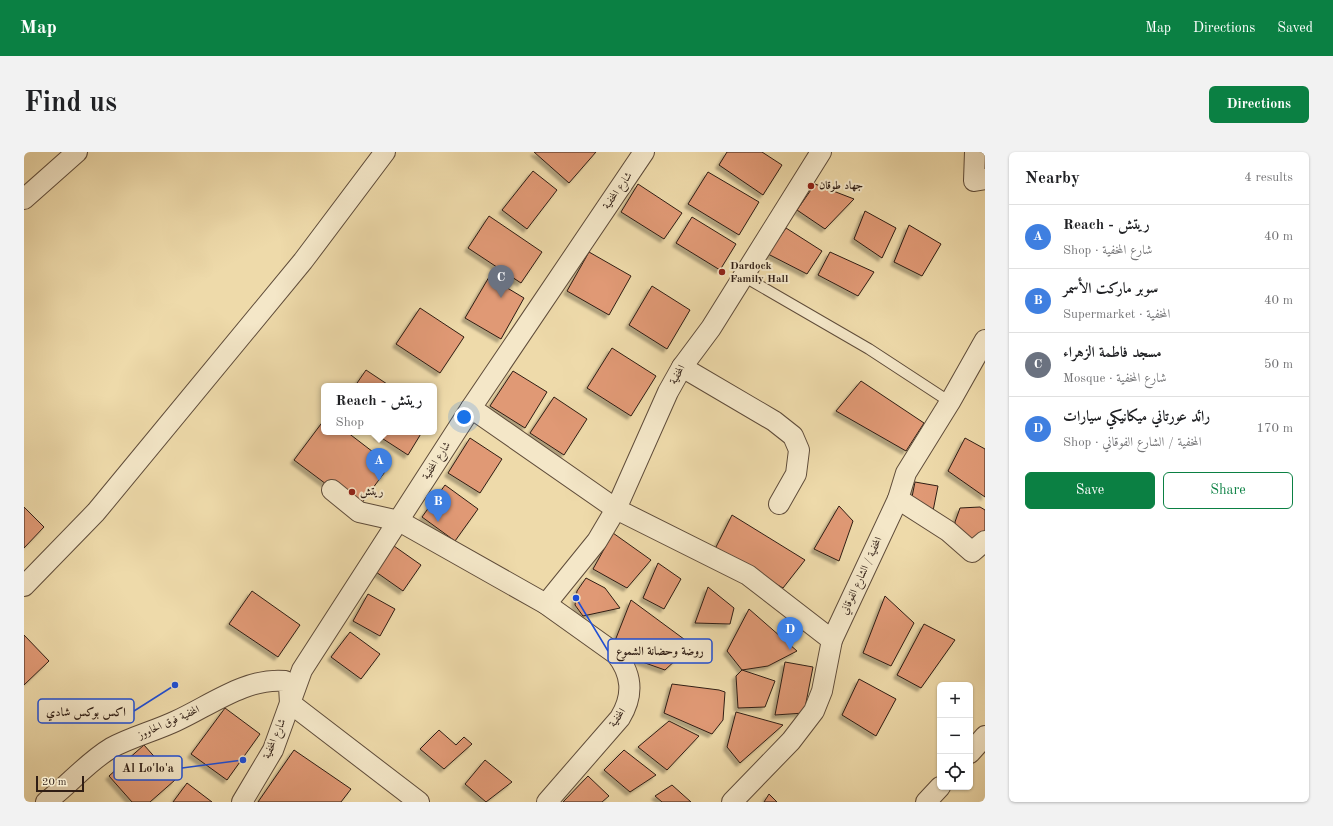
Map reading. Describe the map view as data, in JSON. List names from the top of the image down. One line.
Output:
{"streets":{"street":["شارع المخفية","المخفية","المخفية / الشارع الفوقاني","المخفية فوق الحاووز"]},"crossings":[["شارع المخفية","المخفية"],["شارع المخفية","المخفية فوق الحاووز"]],"places":["جهاد طوقان","Dardock Family Hall","ريتش","روضة وحضانة الشموع","اكس بوكس شادي","Al Lo'lo'a"],"scale_bar":"20 m","page":{"header":"Map","nav":["Map","Directions","Saved"],"buttons":["Directions",["Save","Share"]],"title":"Find us","heading":["Nearby","4 results"],"list":[{"mark":"A","name":"Reach - ريتش","note":"Shop · شارع المخفية","value":"40 m"},{"mark":"B","name":"سوبر ماركت الأسمر","note":"Supermarket · المخفية","value":"40 m"},{"mark":"C","name":"مسجد فاطمة الزهراء","note":"Mosque · شارع المخفية","value":"50 m"},{"mark":"D","name":"رائد عورتاني ميكانيكي سيارات","note":"Shop · المخفية / الشارع الفوقاني","value":"170 m"}],"pins":["C","A","B","D"],"popup":["Reach - ريتش","Shop"],"map_buttons":["+","−"],"scale":"20 m"}}
